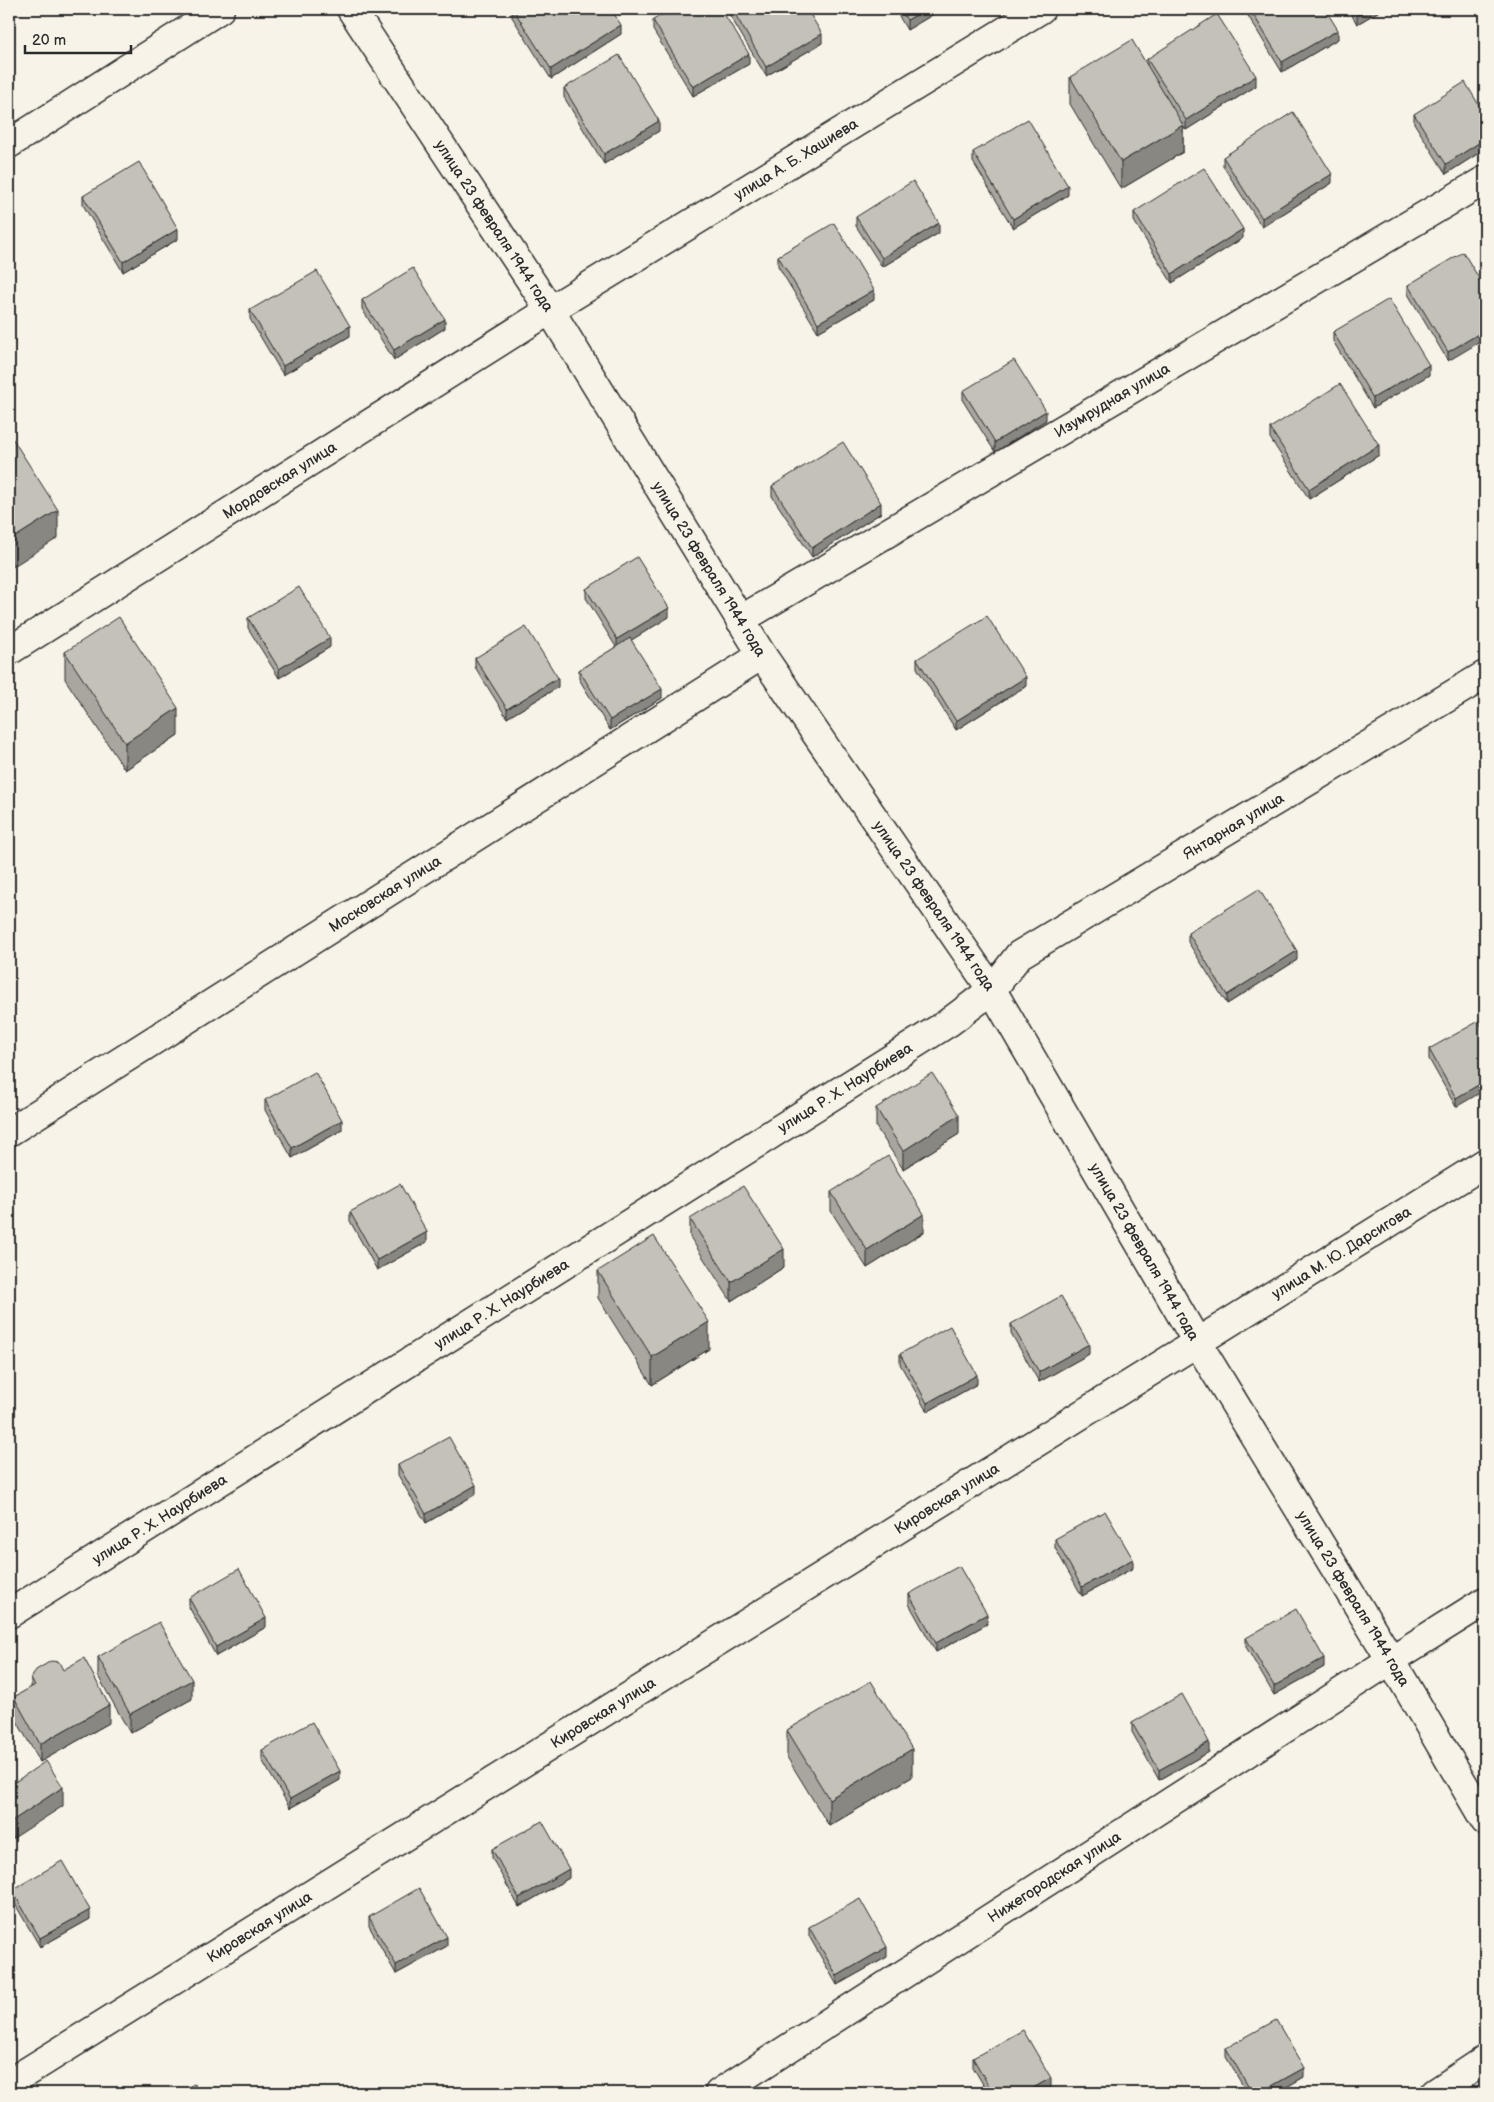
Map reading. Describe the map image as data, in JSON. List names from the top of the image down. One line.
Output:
{"streets":{"street":["улица А. Б. Хашиева","улица 23 февраля 1944 года","Изумрудная улица","Мордовская улица","Янтарная улица","Московская улица","улица Р. Х. Наурбиева","улица М. Ю. Дарсигова","Кировская улица","Нижегородская улица"]},"crossings":[["улица А. Б. Хашиева","улица 23 февраля 1944 года"],["улица А. Б. Хашиева","Мордовская улица"],["улица 23 февраля 1944 года","Изумрудная улица"],["улица 23 февраля 1944 года","Мордовская улица"],["улица 23 февраля 1944 года","Янтарная улица"],["улица 23 февраля 1944 года","Московская улица"],["улица 23 февраля 1944 года","улица Р. Х. Наурбиева"],["улица 23 февраля 1944 года","улица М. Ю. Дарсигова"],["улица 23 февраля 1944 года","Кировская улица"],["улица 23 февраля 1944 года","Нижегородская улица"],["Янтарная улица","улица Р. Х. Наурбиева"],["улица М. Ю. Дарсигова","Кировская улица"]],"scale_bar":"20 m"}
